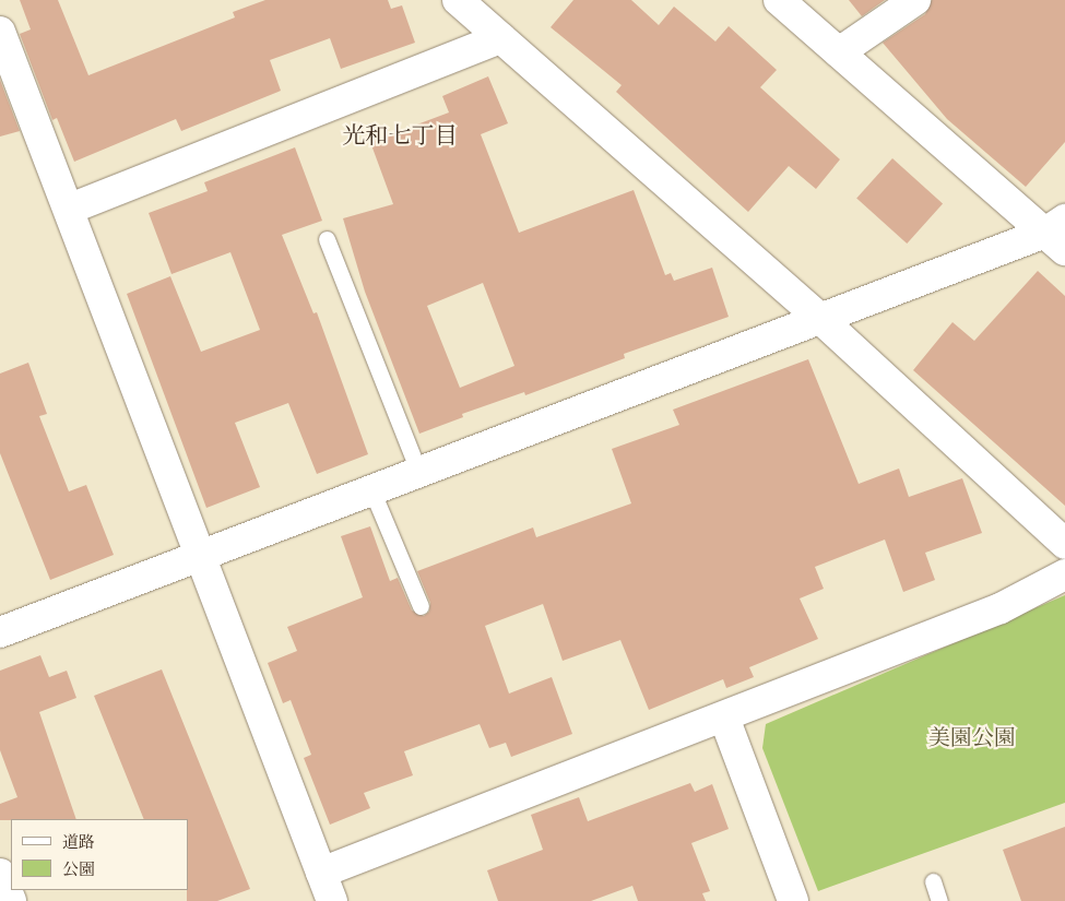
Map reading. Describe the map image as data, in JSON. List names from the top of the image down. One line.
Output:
{"districts":["光和七丁目"],"parks":["美園公園"],"legend":["道路","公園"]}
